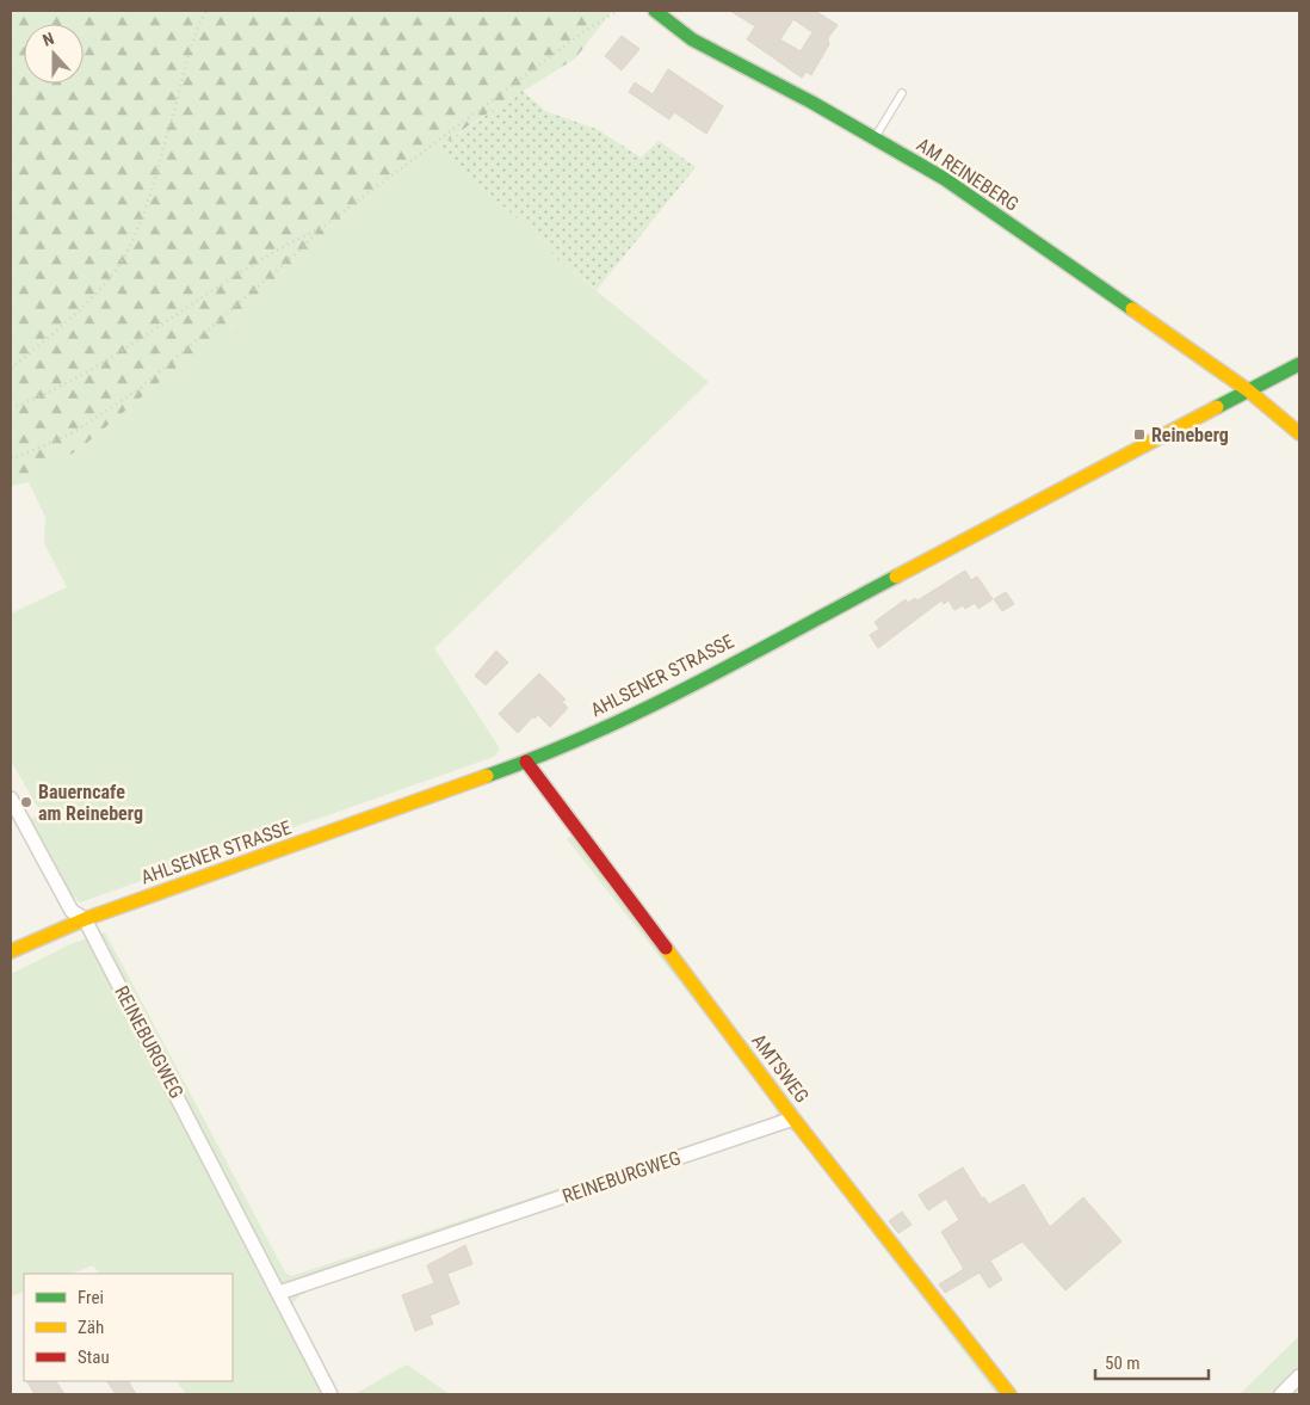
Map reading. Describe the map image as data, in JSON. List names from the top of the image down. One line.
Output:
{"streets":{"street":["AM REINEBERG","AHLSENER STRASSE","REINEBURGWEG","AMTSWEG"]},"crossings":[["AM REINEBERG","AHLSENER STRASSE"],["AHLSENER STRASSE","REINEBURGWEG"],["AHLSENER STRASSE","AMTSWEG"],["REINEBURGWEG","AMTSWEG"]],"places":{"transit":["Reineberg"],"other":["Bauerncafe am Reineberg"]},"legend":["Frei","Zäh","Stau"],"scale_bar":"50 m","north":"top"}
